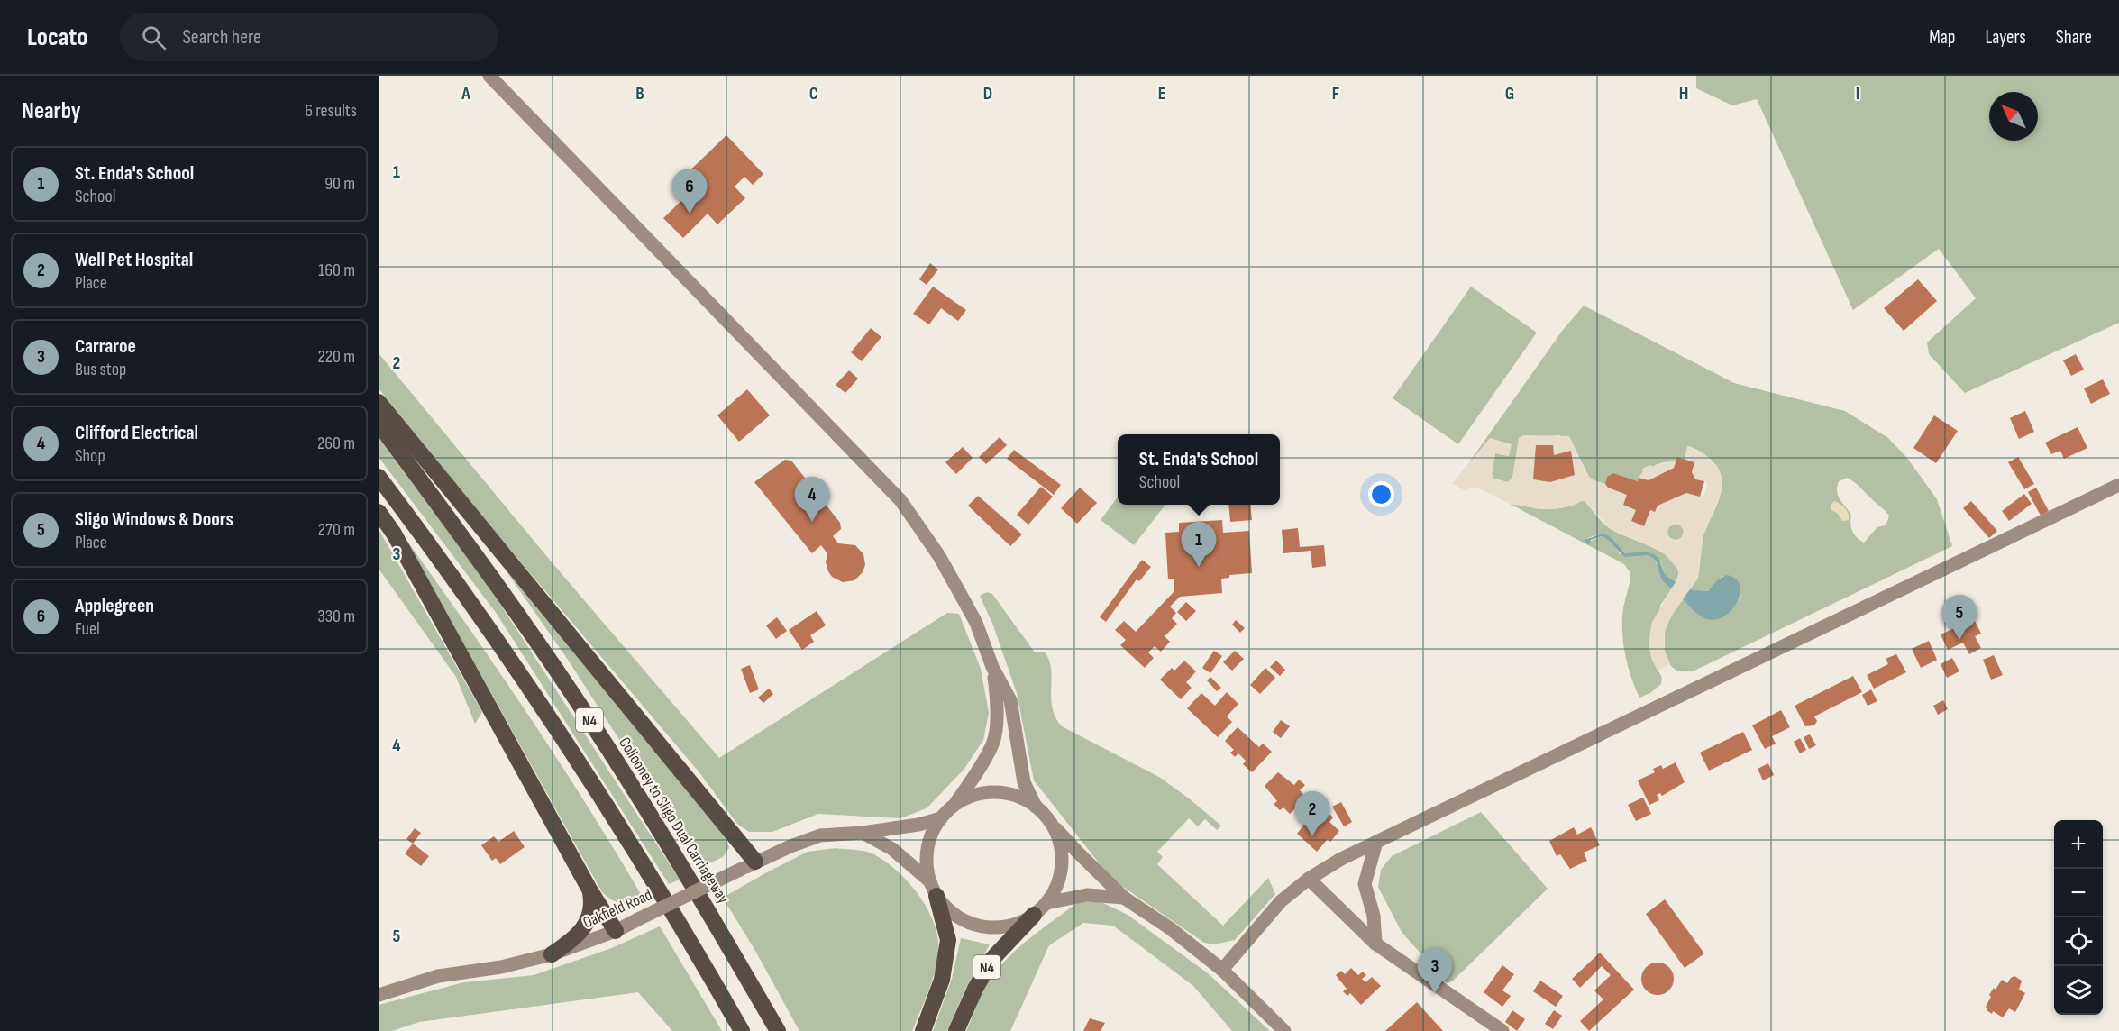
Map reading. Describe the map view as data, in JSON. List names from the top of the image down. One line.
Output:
{"streets":{"highway":["N4","Collooney to Sligo Dual Carriageway"],"main road":["Oakfield Road"]},"crossings":[["N4","Oakfield Road"]],"north":"top left","page":{"header":"Locato","search":"Search here","nav":["Map","Layers","Share"],"heading":["Nearby","6 results"],"list":[{"mark":"1","name":"St. Enda's School","note":"School","value":"90 m"},{"mark":"2","name":"Well Pet Hospital","note":"Place","value":"160 m"},{"mark":"3","name":"Carraroe","note":"Bus stop","value":"220 m"},{"mark":"4","name":"Clifford Electrical","note":"Shop","value":"260 m"},{"mark":"5","name":"Sligo Windows & Doors","note":"Place","value":"270 m"},{"mark":"6","name":"Applegreen","note":"Fuel","value":"330 m"}],"pins":["6","4","1","5","2","3"],"popup":["St. Enda's School","School"],"map_buttons":["+","−"]},"grid":{"columns":["A","B","C","D","E","F","G","H","I"],"rows":["1","2","3","4","5"]}}
